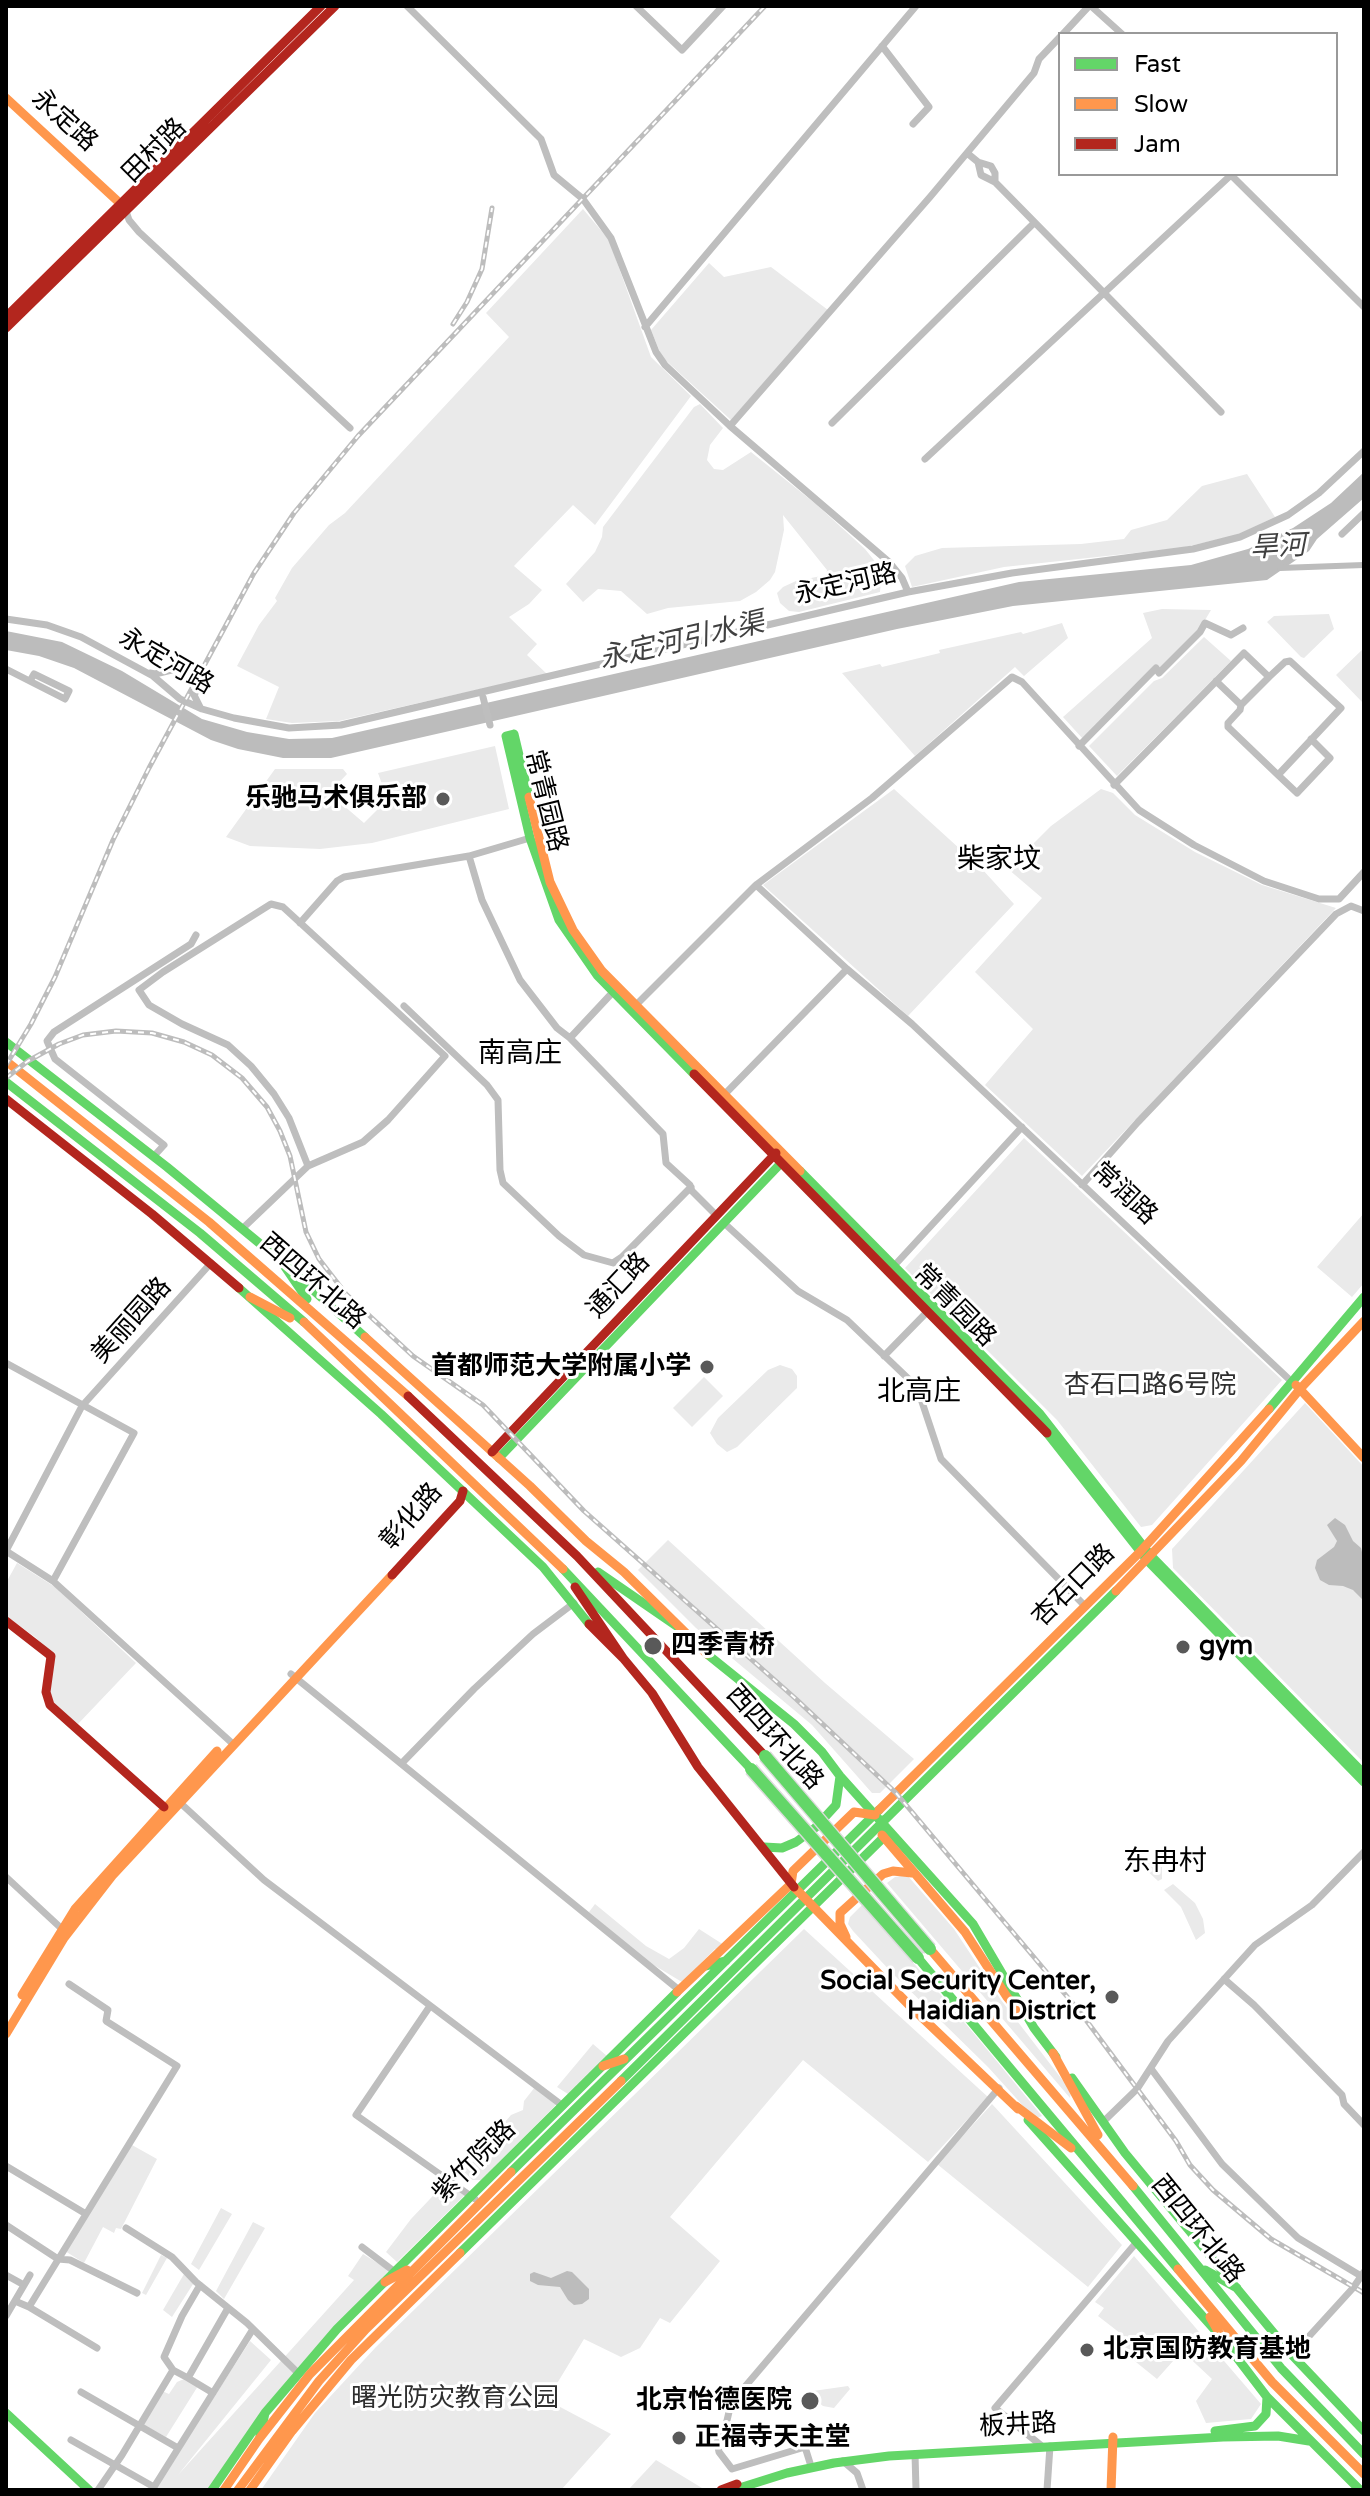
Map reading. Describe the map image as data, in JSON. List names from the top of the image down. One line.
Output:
{"streets":{"main road":["永定路","田村路","常青园路","常润路","西四环北路","通汇路","彰化路","杏石口路","紫竹院路","板井路"],"street":["永定河路","美丽园路"]},"crossings":[["永定路","田村路"],["常青园路","通汇路"],["常青园路","杏石口路"],["常润路","杏石口路"],["西四环北路","通汇路"],["西四环北路","美丽园路"],["西四环北路","彰化路"],["西四环北路","杏石口路"],["西四环北路","紫竹院路"],["杏石口路","紫竹院路"]],"districts":["柴家坟","南高庄","北高庄","东冉村"],"water":["旱河","永定河引水渠"],"parks":["杏石口路6号院","曙光防灾教育公园"],"places":["乐驰马术俱乐部","首都师范大学附属小学","四季青桥","gym","Social Security Center, Haidian District","北京国防教育基地","北京怡德医院","正福寺天主堂"],"legend":["Fast","Slow","Jam"]}
